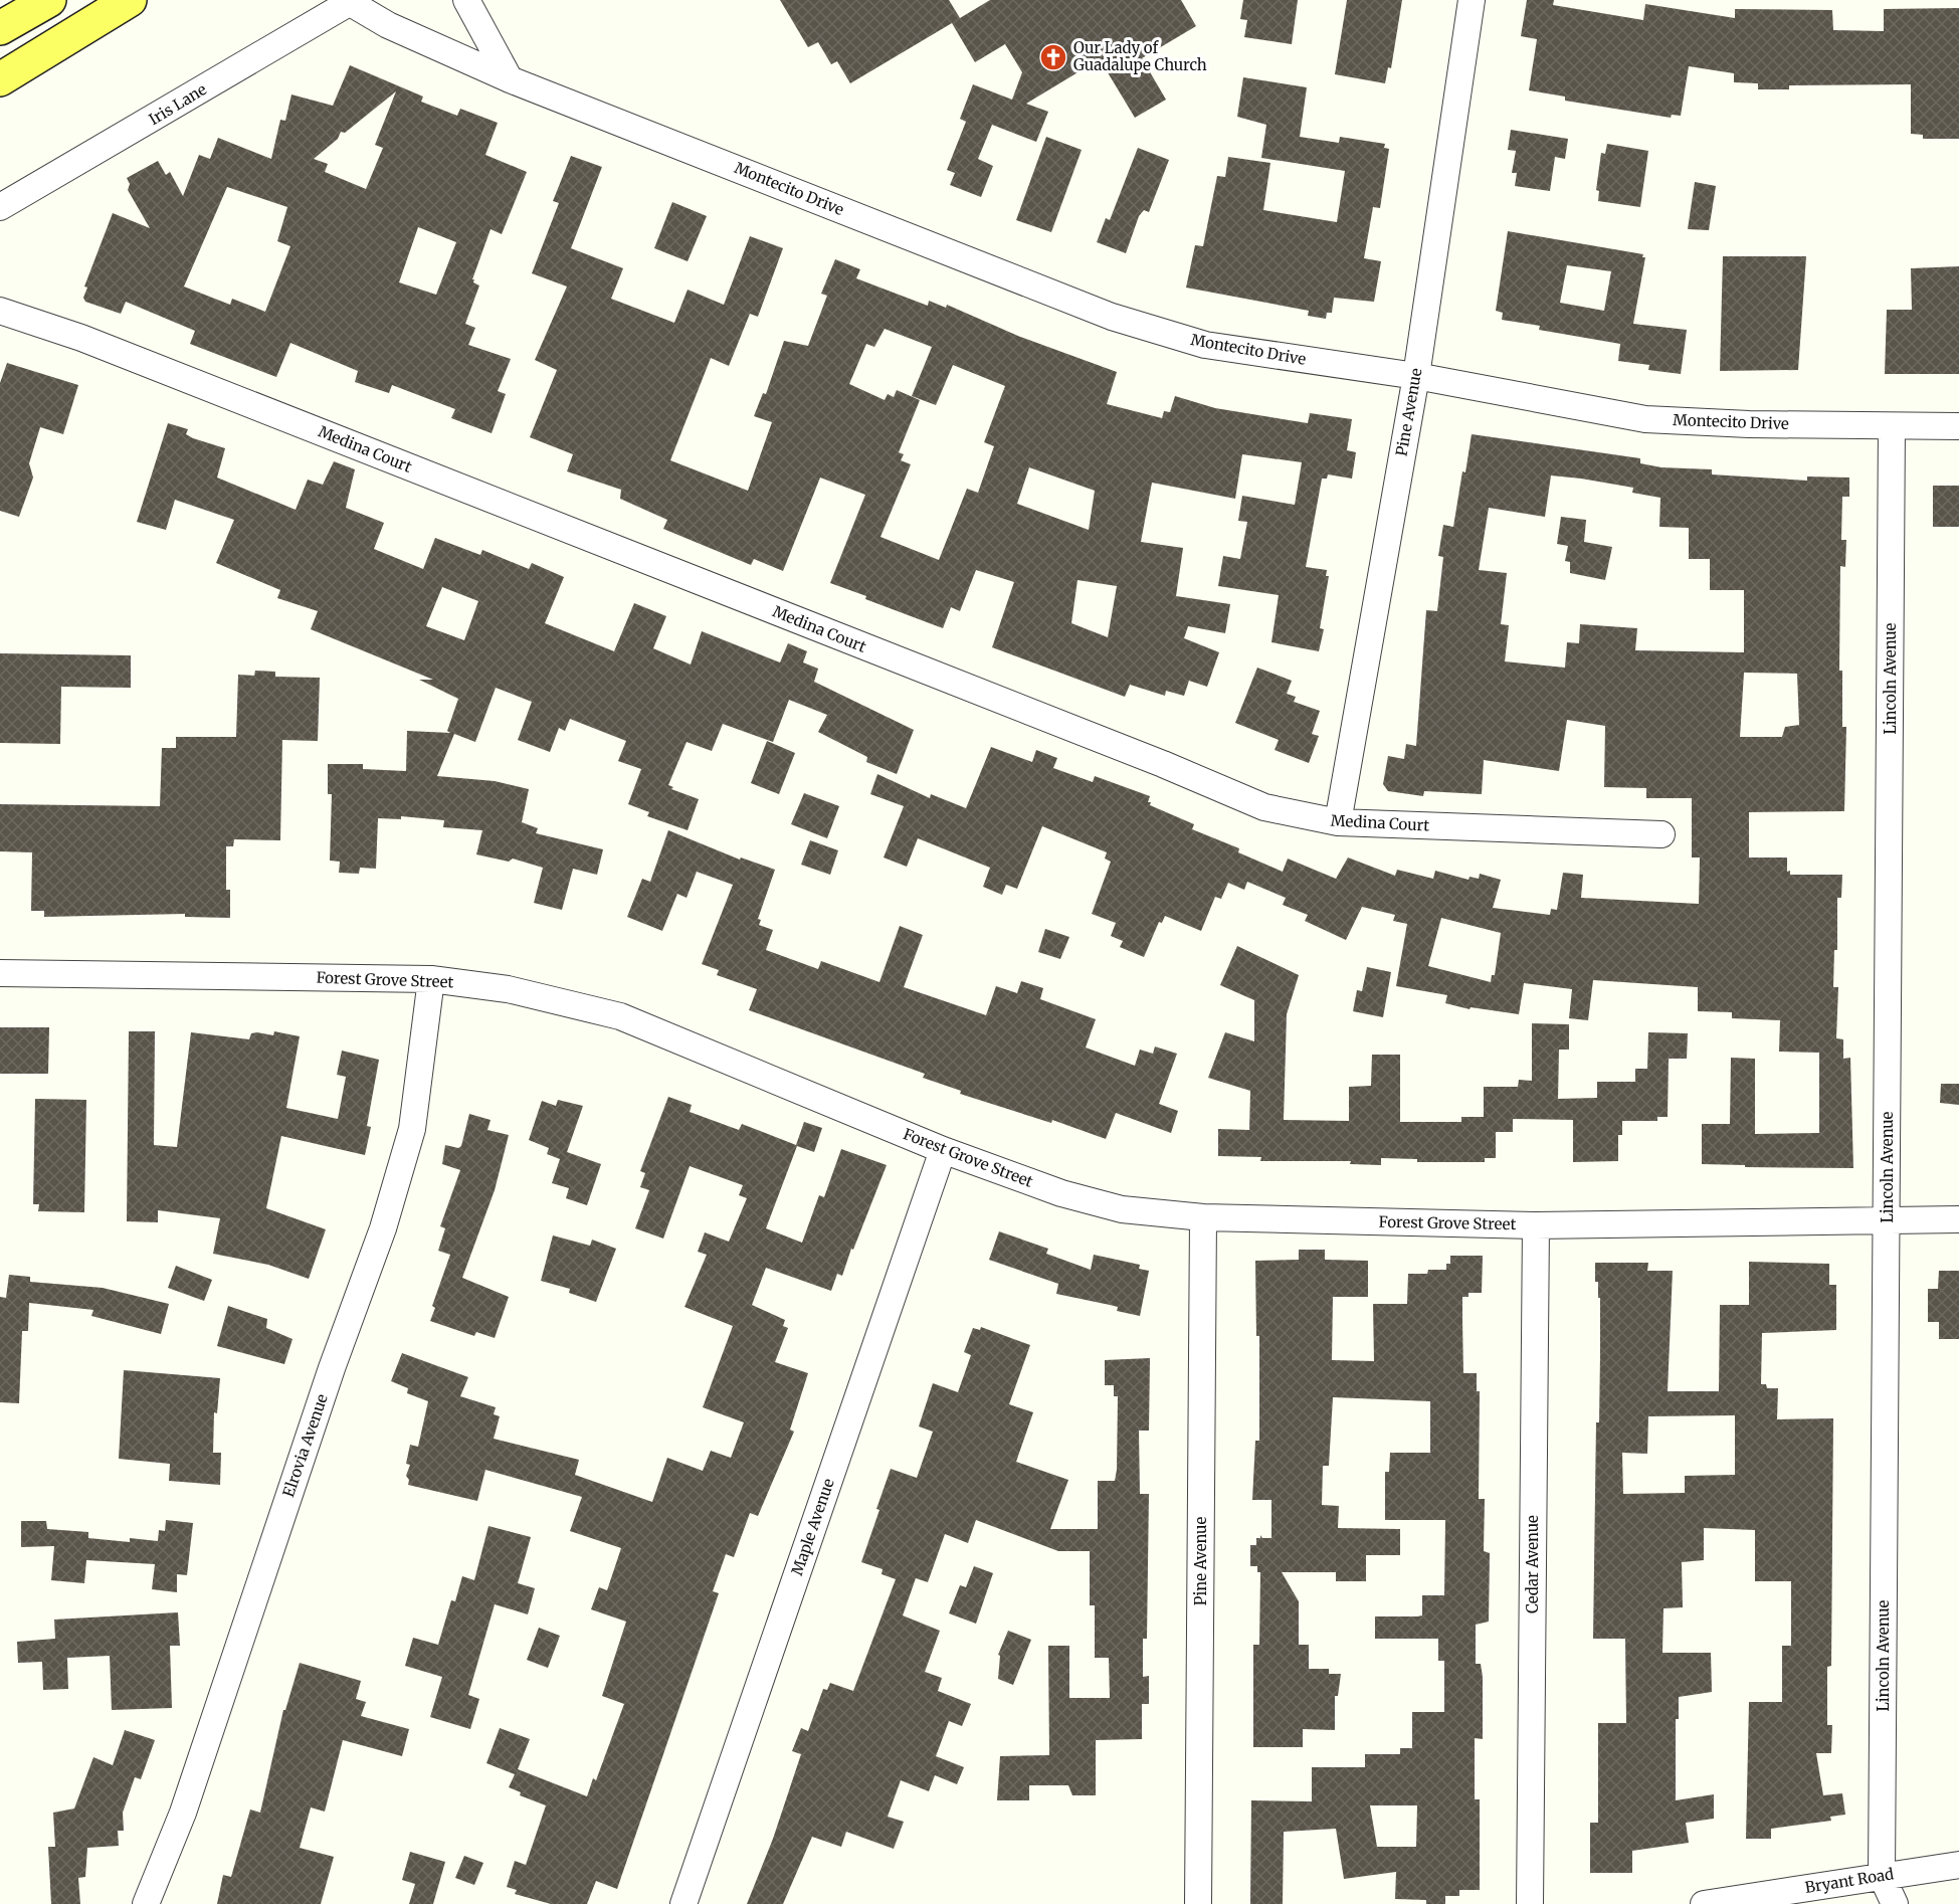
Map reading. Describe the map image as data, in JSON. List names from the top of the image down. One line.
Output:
{"streets":{"street":["Iris Lane","Montecito Drive","Pine Avenue","Medina Court","Lincoln Avenue","Forest Grove Street","Elrovia Avenue","Maple Avenue","Cedar Avenue","Bryant Road"]},"crossings":[["Iris Lane","Montecito Drive"],["Montecito Drive","Pine Avenue"],["Montecito Drive","Lincoln Avenue"],["Pine Avenue","Medina Court"],["Pine Avenue","Forest Grove Street"],["Lincoln Avenue","Forest Grove Street"],["Lincoln Avenue","Bryant Road"],["Forest Grove Street","Elrovia Avenue"],["Forest Grove Street","Maple Avenue"],["Forest Grove Street","Cedar Avenue"]],"places":{"church":["Our Lady of Guadalupe Church"]}}
